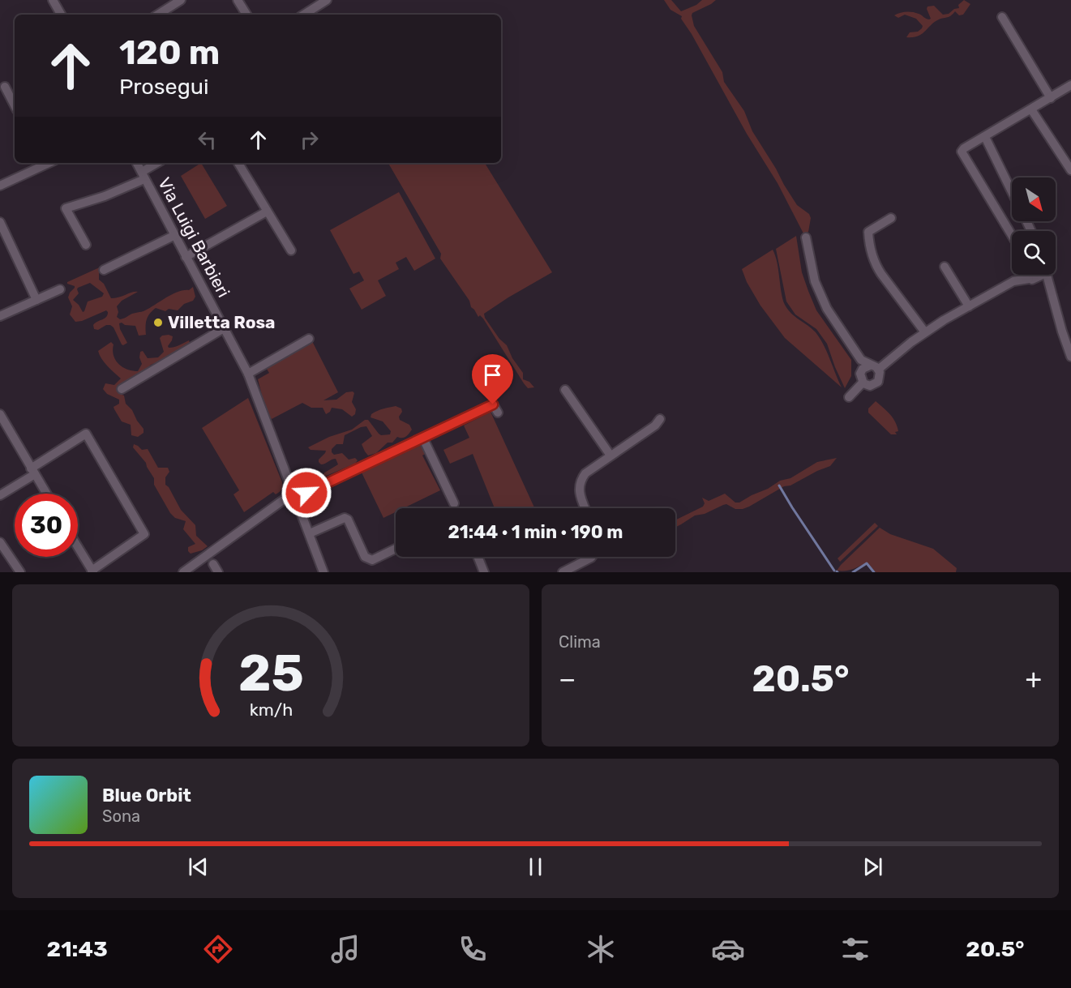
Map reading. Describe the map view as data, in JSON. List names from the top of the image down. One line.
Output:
{"streets":{"street":["Via Luigi Barbieri"]},"places":["Villetta Rosa"],"north":"bottom right","page":{"turn":["120 m","Prosegui"],"limit":"30","trip":"21:44 · 1 min · 190 m","tile":"Clima","heat":["−","20.5°","+"],"song":["Blue Orbit","Sona"],"tabs":["21:43","20.5°"],"gauge":["25","km/h"]}}
